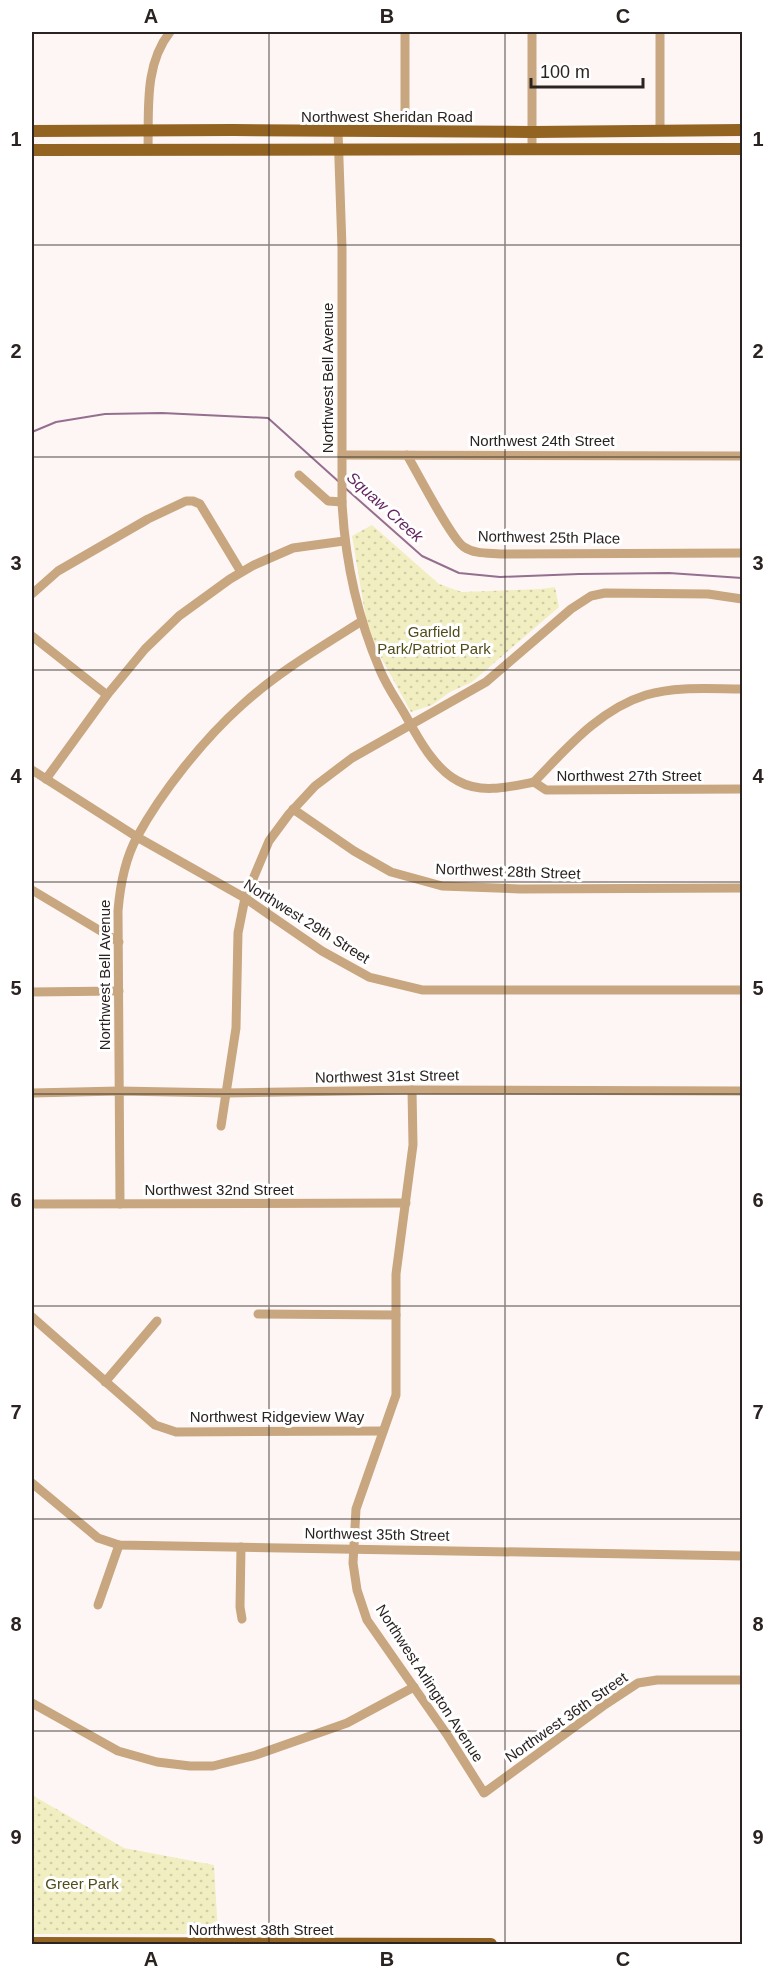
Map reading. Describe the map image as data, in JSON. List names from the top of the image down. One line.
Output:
{"streets":{"main road":["Northwest Sheridan Road","Northwest 38th Street"],"street":["Northwest Bell Avenue","Northwest 24th Street","Northwest 25th Place","Northwest 27th Street","Northwest 28th Street","Northwest 29th Street","Northwest 31st Street","Northwest 32nd Street","Northwest Ridgeview Way","Northwest 35th Street","Northwest Arlington Avenue","Northwest 36th Street"]},"crossings":[["Northwest Sheridan Road","Northwest Bell Avenue"],["Northwest Bell Avenue","Northwest 24th Street"],["Northwest Bell Avenue","Northwest 27th Street"],["Northwest Bell Avenue","Northwest 29th Street"],["Northwest Bell Avenue","Northwest 31st Street"],["Northwest Bell Avenue","Northwest 32nd Street"],["Northwest 24th Street","Northwest 25th Place"],["Northwest 31st Street","Northwest Arlington Avenue"],["Northwest 32nd Street","Northwest Arlington Avenue"],["Northwest Ridgeview Way","Northwest Arlington Avenue"],["Northwest 35th Street","Northwest Arlington Avenue"],["Northwest Arlington Avenue","Northwest 36th Street"]],"water":["Squaw Creek"],"parks":["Garfield Park/Patriot Park","Greer Park"],"scale_bar":"100 m","grid":{"columns":["A","B","C"],"rows":["1","2","3","4","5","6","7","8","9"]}}
